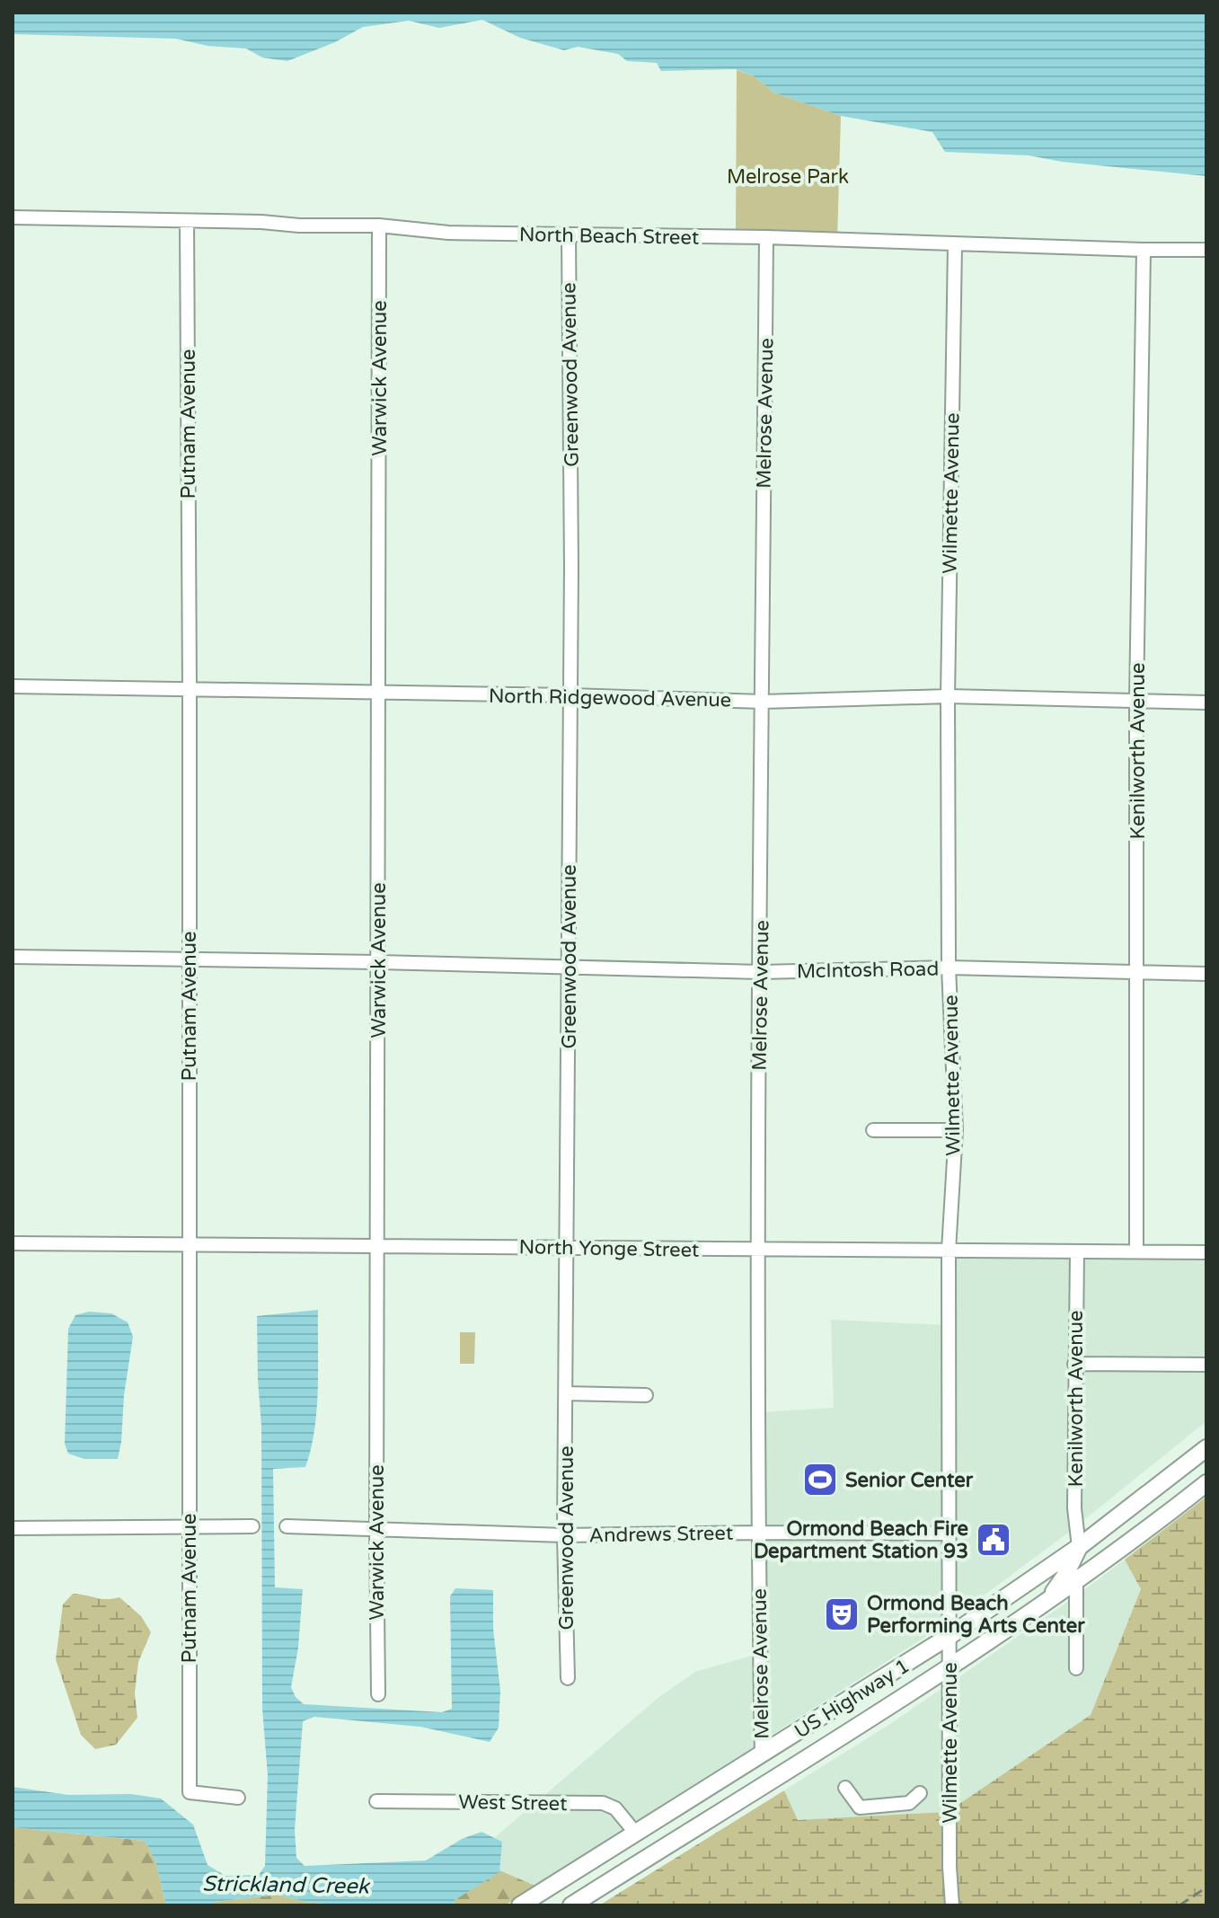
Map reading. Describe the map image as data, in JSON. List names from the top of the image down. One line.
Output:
{"streets":{"main road":["US Highway 1"],"street":["North Beach Street","Greenwood Avenue","Warwick Avenue","Melrose Avenue","Putnam Avenue","Wilmette Avenue","North Ridgewood Avenue","Kenilworth Avenue","McIntosh Road","North Yonge Street","Andrews Street","West Street"]},"crossings":[["North Beach Street","Greenwood Avenue"],["North Beach Street","Warwick Avenue"],["North Beach Street","Melrose Avenue"],["North Beach Street","Putnam Avenue"],["North Beach Street","Wilmette Avenue"],["North Beach Street","Kenilworth Avenue"],["Greenwood Avenue","North Ridgewood Avenue"],["Greenwood Avenue","McIntosh Road"],["Greenwood Avenue","North Yonge Street"],["Greenwood Avenue","Andrews Street"],["Warwick Avenue","North Ridgewood Avenue"],["Warwick Avenue","McIntosh Road"],["Warwick Avenue","North Yonge Street"],["Warwick Avenue","Andrews Street"],["Melrose Avenue","North Ridgewood Avenue"],["Melrose Avenue","McIntosh Road"],["Melrose Avenue","North Yonge Street"],["Melrose Avenue","Andrews Street"],["Melrose Avenue","US Highway 1"],["Putnam Avenue","North Ridgewood Avenue"],["Putnam Avenue","McIntosh Road"],["Putnam Avenue","North Yonge Street"],["Wilmette Avenue","North Ridgewood Avenue"],["Wilmette Avenue","McIntosh Road"],["Wilmette Avenue","North Yonge Street"],["Wilmette Avenue","Andrews Street"],["Wilmette Avenue","US Highway 1"],["North Ridgewood Avenue","Kenilworth Avenue"],["Kenilworth Avenue","McIntosh Road"],["Kenilworth Avenue","North Yonge Street"],["Kenilworth Avenue","US Highway 1"],["US Highway 1","West Street"]],"water":["Strickland Creek"],"parks":["Melrose Park"],"places":{"sports":["Senior Center"],"public building":["Ormond Beach Fire Department Station 93"],"theatre":["Ormond Beach Performing Arts Center"]}}
